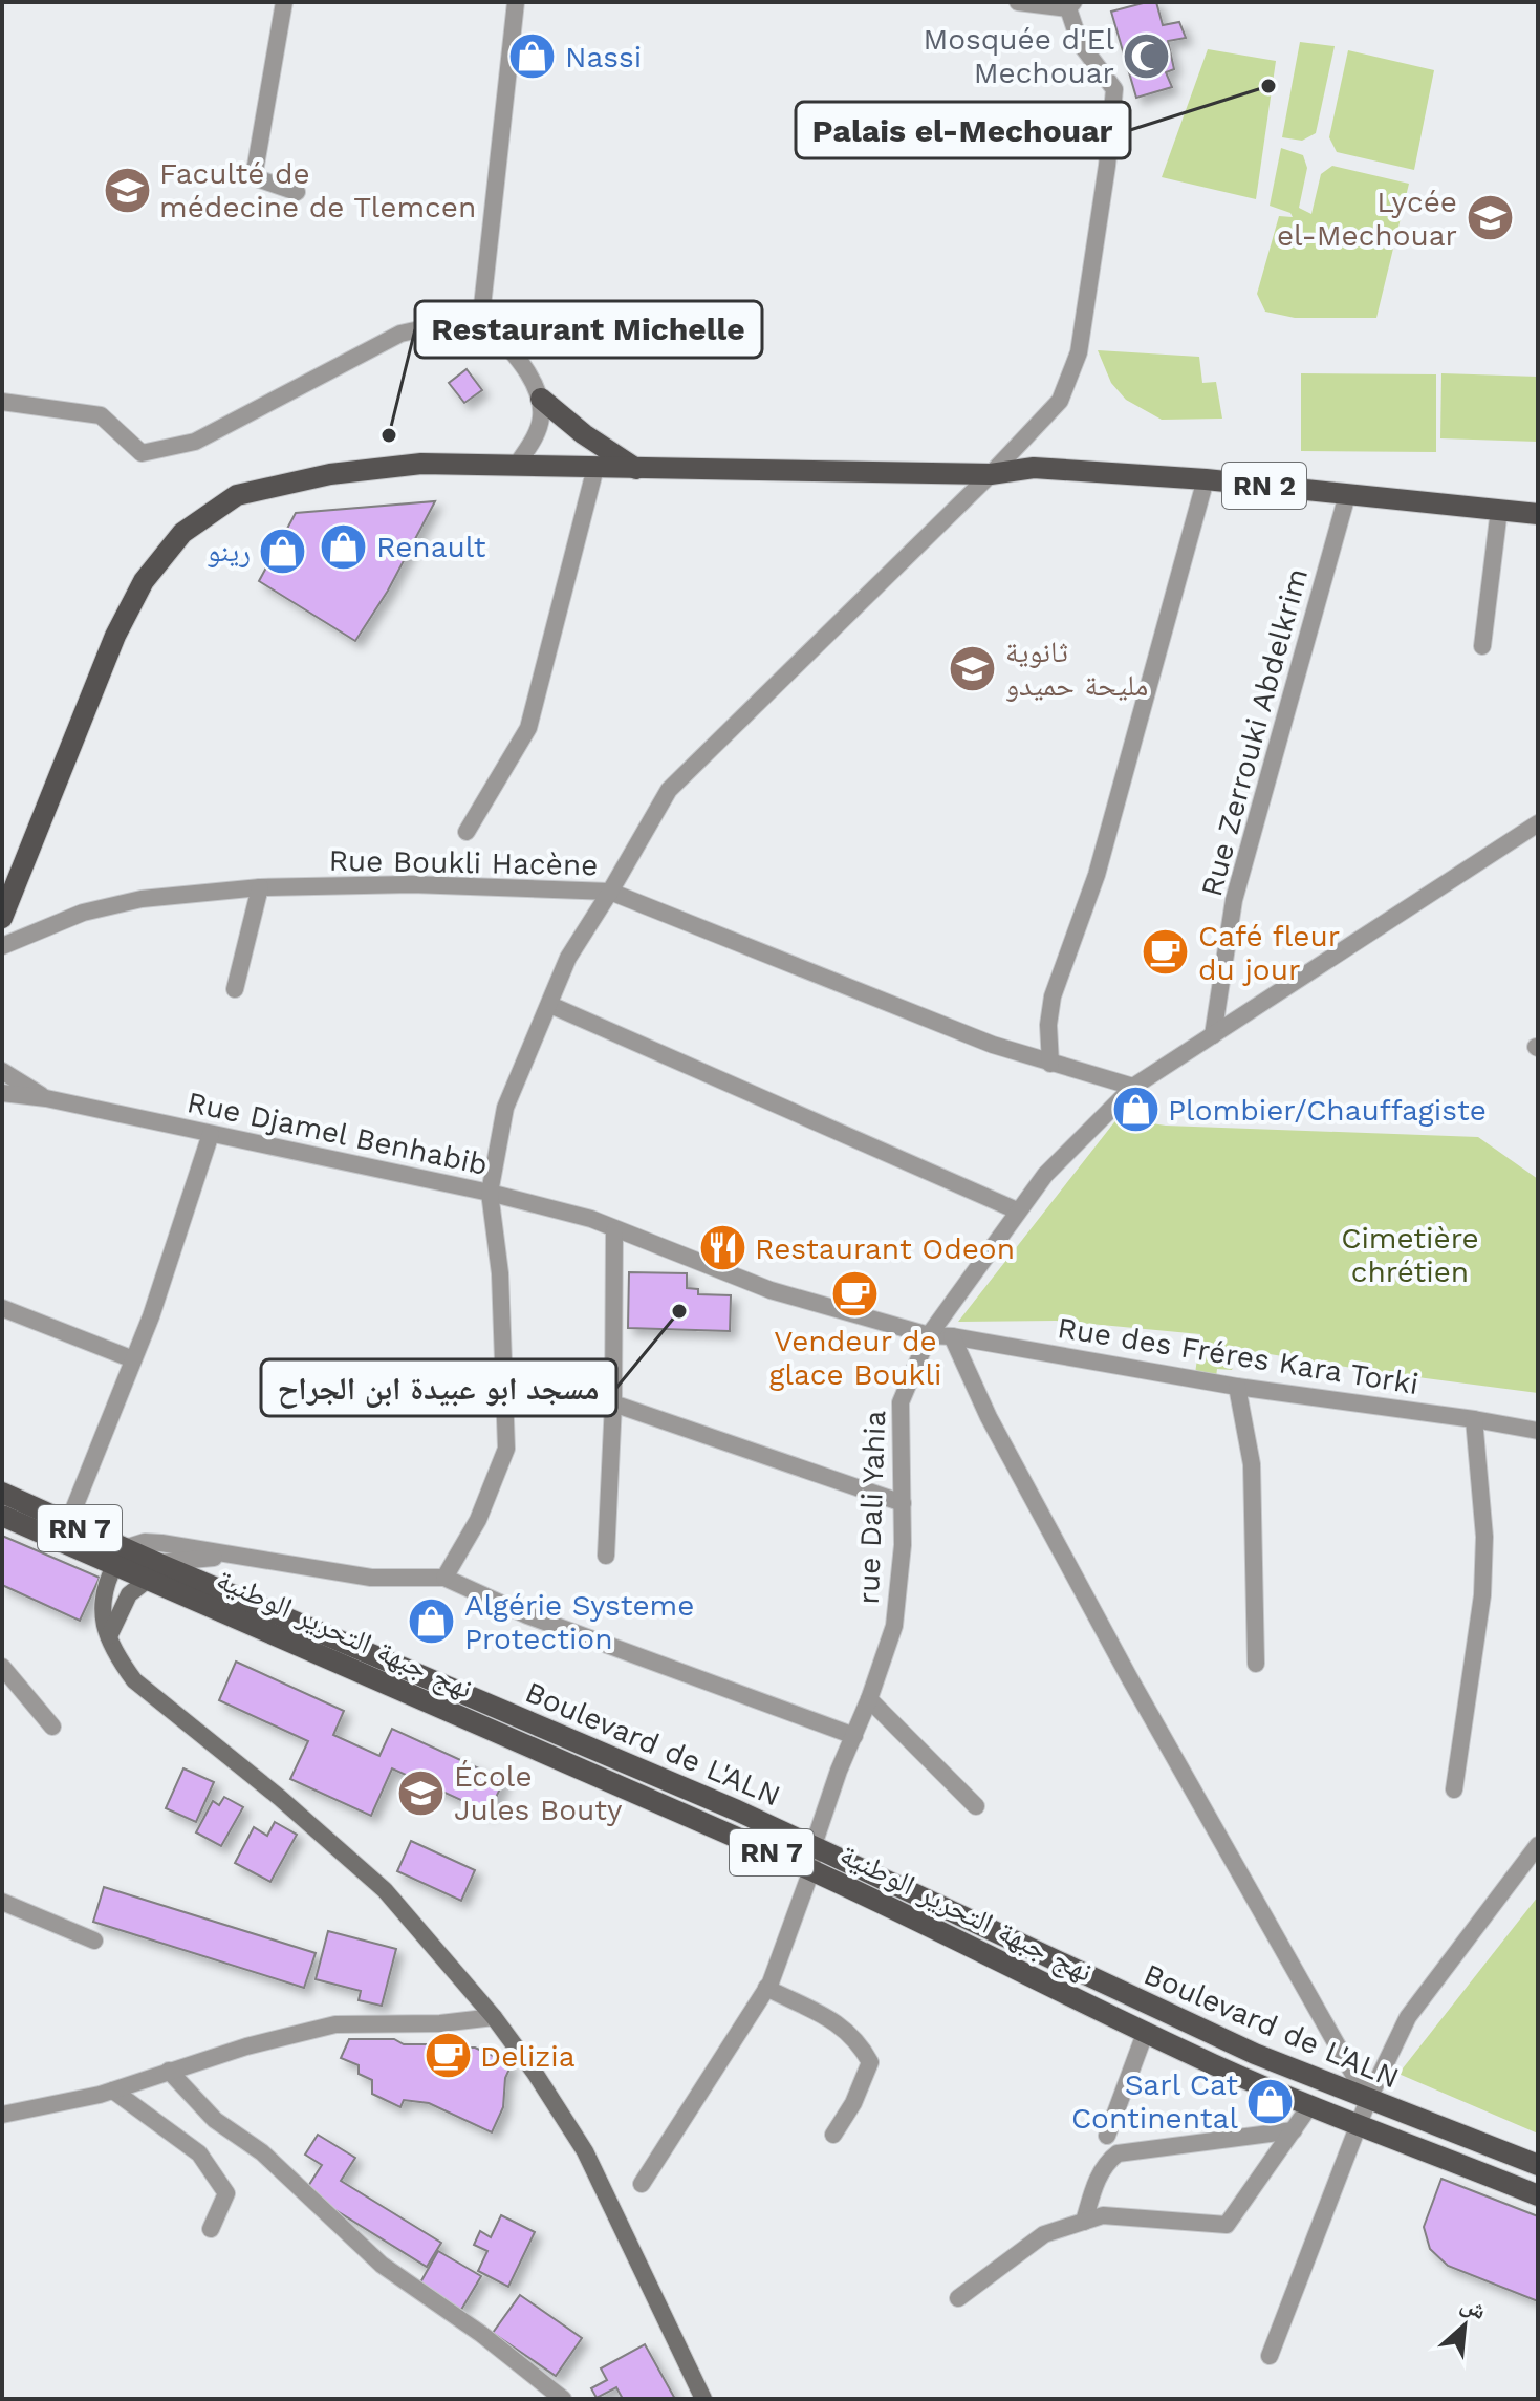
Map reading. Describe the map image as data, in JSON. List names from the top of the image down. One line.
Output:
{"streets":{"main road":["RN 2","RN 7","نهج جبهة التحرير الوطنية","Boulevard de L'ALN"],"street":["Rue Zerrouki Abdelkrim","Rue Boukli Hacène","Rue Djamel Benhabib","Rue des Fréres Kara Torki","rue Dali Yahia"]},"crossings":[["RN 2","Rue Zerrouki Abdelkrim"],["Rue Zerrouki Abdelkrim","rue Dali Yahia"],["Rue Boukli Hacène","rue Dali Yahia"],["Rue Djamel Benhabib","Rue des Fréres Kara Torki"],["Rue Djamel Benhabib","rue Dali Yahia"],["Rue des Fréres Kara Torki","rue Dali Yahia"],["rue Dali Yahia","نهج جبهة التحرير الوطنية"],["rue Dali Yahia","Boulevard de L'ALN"],["نهج جبهة التحرير الوطنية","Boulevard de L'ALN"]],"parks":["Cimetière chrétien"],"places":{"mosque":["Mosquée d'El Mechouar"],"shop":["Nassi","Renault","رينو","Plombier/Chauffagiste","Algérie Systeme Protection","Sarl Cat Continental"],"other":["Palais el-Mechouar","Restaurant Michelle","مسجد ابو عبيدة ابن الجراح"],"school or university":["Faculté de médecine de Tlemcen","Lycée el-Mechouar","ثانوية مليحة حميدو","École Jules Bouty"],"cafe":["Café fleur du jour","Vendeur de glace Boukli","Delizia"],"restaurant":["Restaurant Odeon"]},"north":"top right"}
